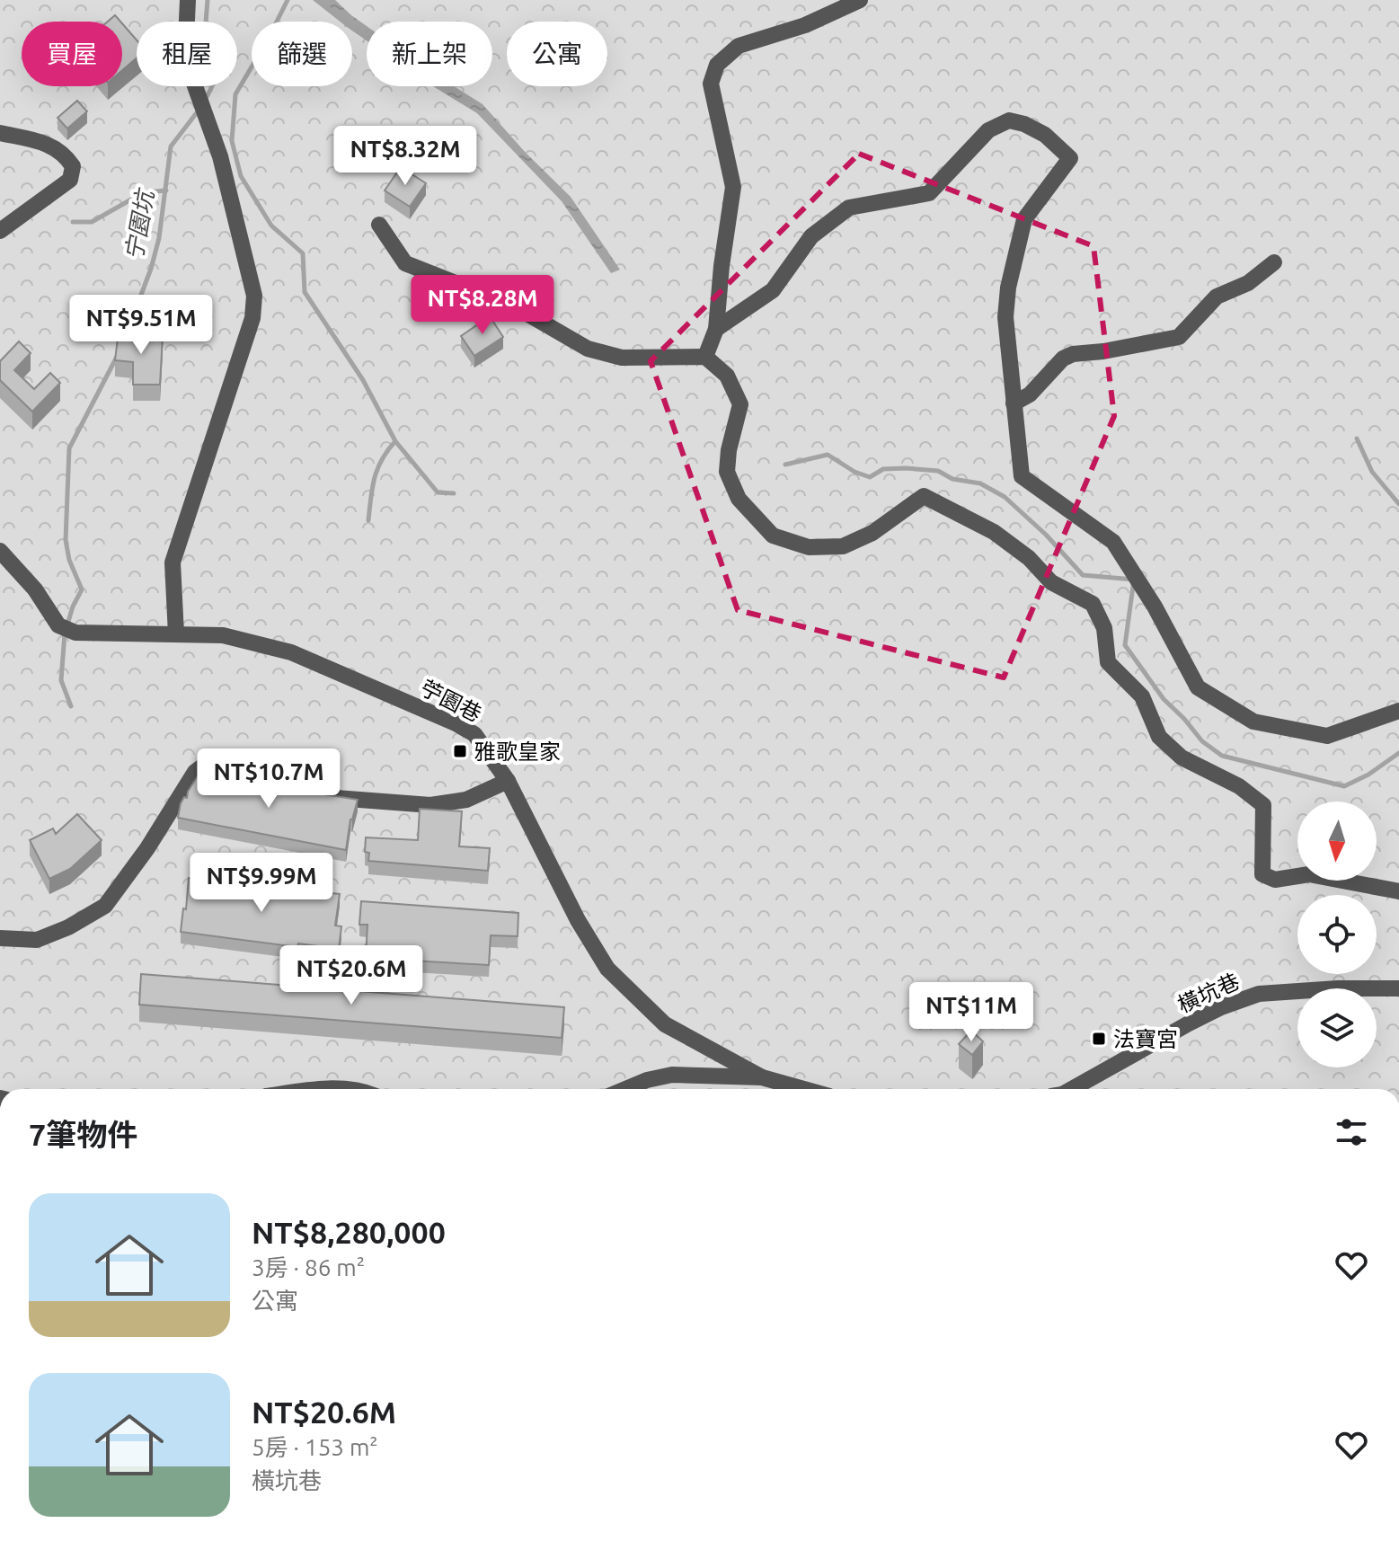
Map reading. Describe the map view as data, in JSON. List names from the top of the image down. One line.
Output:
{"streets":{"street":["苧園巷","橫坑巷"]},"water":["宁園坑"],"places":{"transit":["雅歌皇家","法寶宮"]},"north":"bottom","page":{"chip":["買屋","租屋","篩選","新上架","公寓"],"price":["NT$8.32M","NT$8.28M","NT$9.51M","NT$10.7M","NT$9.99M","NT$20.6M","NT$11M"],"heading":"7筆物件","list":[{"name":"NT$8,280,000","note":"3房 · 86 m² · 公寓"},{"name":"NT$20.6M","note":"5房 · 153 m² · 橫坑巷"}]}}
